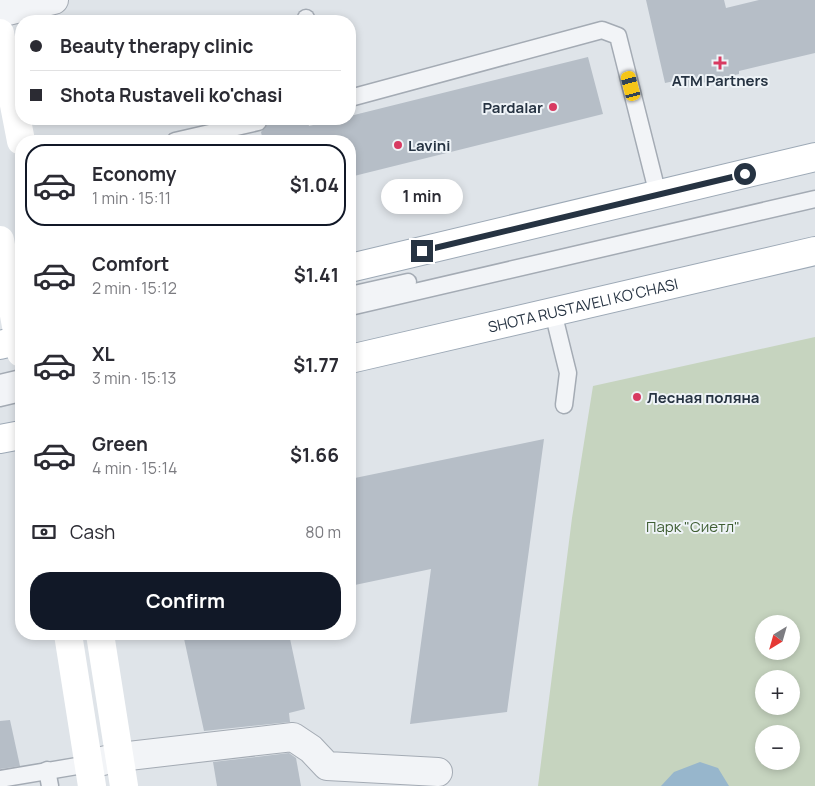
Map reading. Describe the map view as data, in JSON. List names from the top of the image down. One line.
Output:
{"streets":{"main road":["SHOTA RUSTAVELI KO'CHASI"]},"parks":["Парк \"Сиетл\""],"places":{"health":["ATM Partners"],"other":["Pardalar","Lavini","Лесная поляна"]},"north":"bottom left","page":{"banner":["Beauty therapy clinic","Shota Rustaveli ko'chasi"],"list":[{"name":"Economy","note":"1 min · 15:11","value":"$1.04"},{"name":"Comfort","note":"2 min · 15:12","value":"$1.41"},{"name":"XL","note":"3 min · 15:13","value":"$1.77"},{"name":"Green","note":"4 min · 15:14","value":"$1.66"}],"bubble":"1 min","pay":["Cash","80 m"],"buttons":"Confirm","map_buttons":["+","−"]}}
